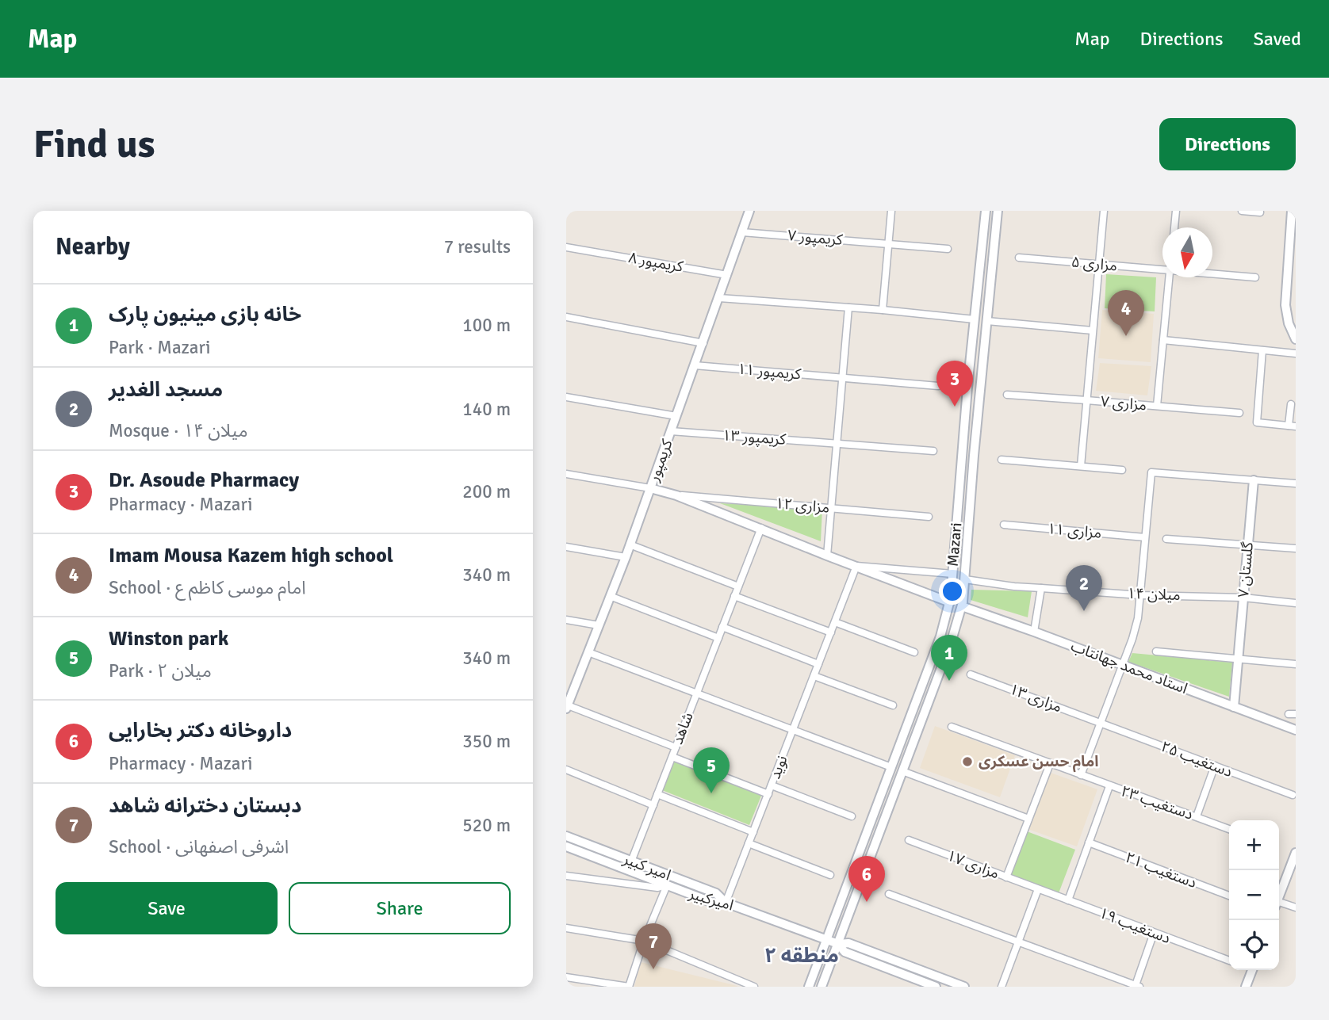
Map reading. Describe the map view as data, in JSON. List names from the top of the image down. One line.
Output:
{"streets":{"street":["کریمپور ۷","کریمپور ۸","مزاری ۵","کریمپور ۱۱","مزاری ۷","کریمپور ۱۳","کریمپور","مزاری ۱۲","مزاری ۱۱","Mazari","گلستان ۷","میلان ۱۴","استاد محمد جهانتاب","مزاری ۱۳","شاهد","دستغیب ۲۵","نوید","دستغیب ۲۳","مزاری ۱۷","امیر کبیر","دستغیب ۲۱","امیرکبیر","دستغیب ۱۹"]},"crossings":[["کریمپور ۷","کریمپور"],["کریمپور ۸","کریمپور"],["کریمپور ۱۱","کریمپور"],["کریمپور ۱۳","کریمپور"],["Mazari","میلان ۱۴"],["Mazari","استاد محمد جهانتاب"],["Mazari","امیرکبیر"],["گلستان ۷","میلان ۱۴"],["گلستان ۷","استاد محمد جهانتاب"],["مزاری ۱۳","دستغیب ۲۵"],["شاهد","امیر کبیر"],["نوید","امیر کبیر"],["نوید","امیرکبیر"],["مزاری ۱۷","دستغیب ۱۹"],["امیر کبیر","امیرکبیر"]],"districts":["منطقه ۲"],"places":["امام حسن عسکری"],"north":"bottom","page":{"header":"Map","nav":["Map","Directions","Saved"],"buttons":["Directions",["Save","Share"]],"title":"Find us","heading":["Nearby","7 results"],"list":[{"mark":"1","name":"خانه بازی مینیون پارک","note":"Park · Mazari","value":"100 m"},{"mark":"2","name":"مسجد الغدیر","note":"Mosque · میلان ۱۴","value":"140 m"},{"mark":"3","name":"Dr. Asoude Pharmacy","note":"Pharmacy · Mazari","value":"200 m"},{"mark":"4","name":"Imam Mousa Kazem high school","note":"School · امام موسی کاظم ع","value":"340 m"},{"mark":"5","name":"Winston park","note":"Park · میلان ۲","value":"340 m"},{"mark":"6","name":"داروخانه دکتر بخارایی","note":"Pharmacy · Mazari","value":"350 m"},{"mark":"7","name":"دبستان دخترانه شاهد","note":"School · اشرفی اصفهانی","value":"520 m"}],"pins":["4","3","2","1","5","6","7"],"map_buttons":["+","−"]}}
